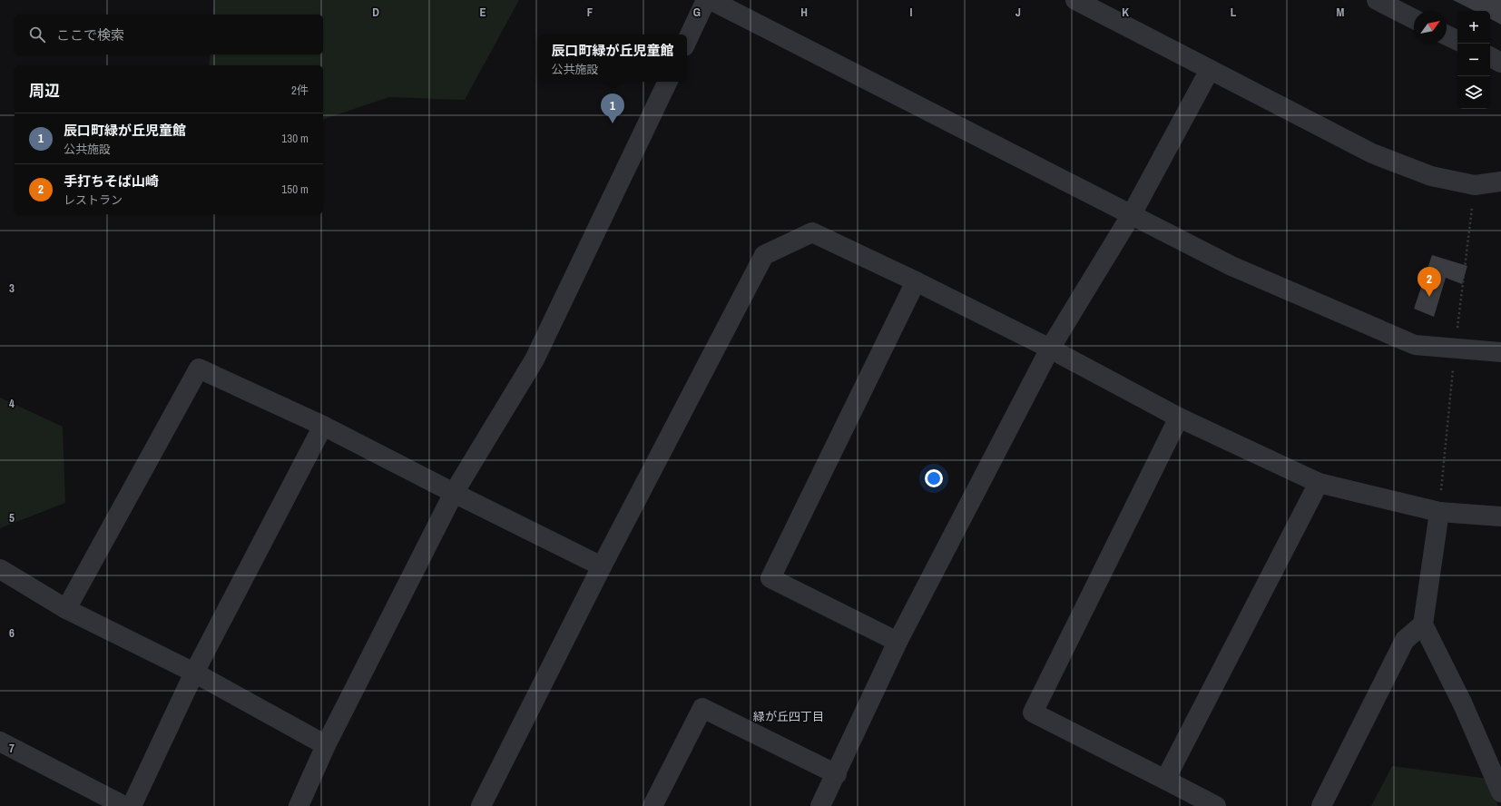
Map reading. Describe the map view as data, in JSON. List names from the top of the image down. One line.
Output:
{"districts":["緑が丘四丁目"],"north":"top right","page":{"map_buttons":["+","−"],"search":"ここで検索","popup":["辰口町緑が丘児童館","公共施設"],"heading":["周辺","2件"],"pins":["1","2"],"list":[{"mark":"1","name":"辰口町緑が丘児童館","note":"公共施設","value":"130 m"},{"mark":"2","name":"手打ちそば山崎","note":"レストラン","value":"150 m"}]},"grid":{"columns":["D","E","F","G","H","I","J","K","L","M"],"rows":["3","4","5","6","7"]}}
